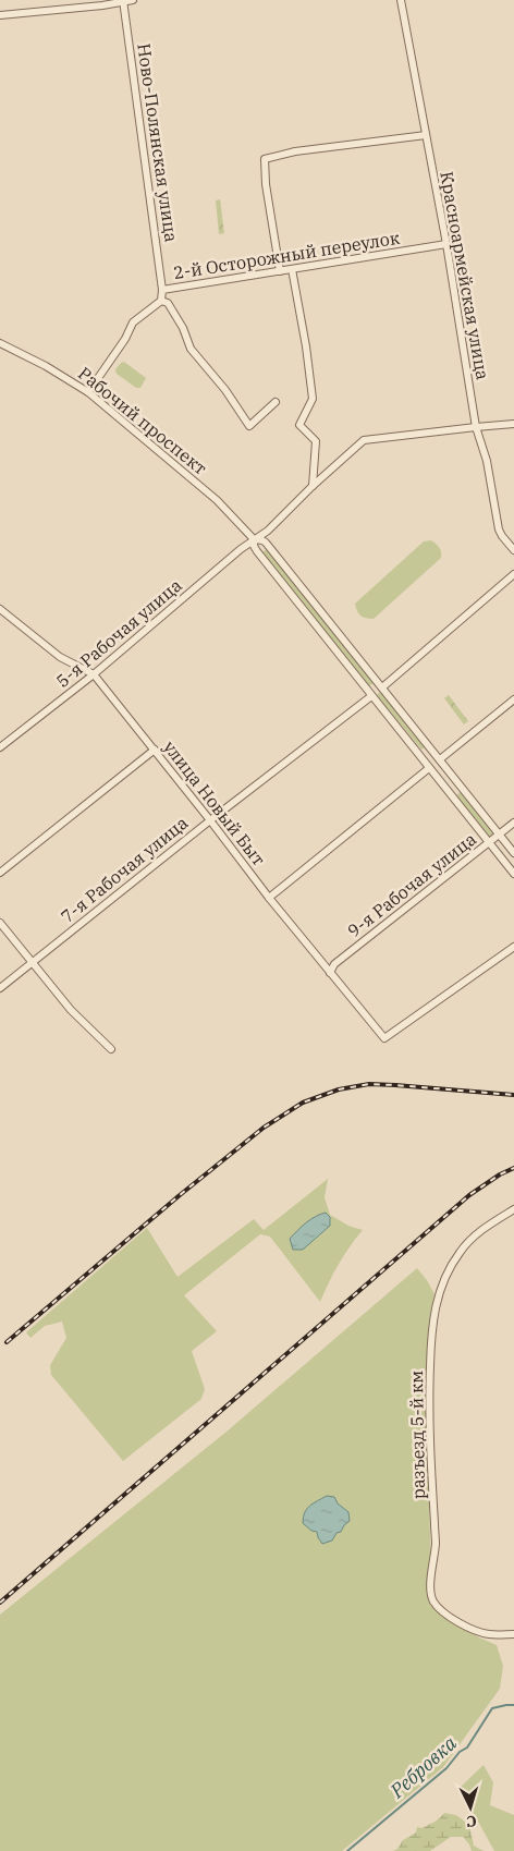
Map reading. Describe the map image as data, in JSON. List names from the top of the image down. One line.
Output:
{"streets":{"street":["Ново-Полянская улица","2-й Осторожный переулок","Красноармейская улица","Рабочий проспект","5-я Рабочая улица","улица Новый Быт","7-я Рабочая улица","9-я Рабочая улица","разъезд 5-й км"]},"crossings":[["Ново-Полянская улица","2-й Осторожный переулок"],["2-й Осторожный переулок","Красноармейская улица"],["2-й Осторожный переулок","Рабочий проспект"],["Красноармейская улица","5-я Рабочая улица"],["Рабочий проспект","5-я Рабочая улица"],["Рабочий проспект","7-я Рабочая улица"],["Рабочий проспект","9-я Рабочая улица"],["5-я Рабочая улица","улица Новый Быт"],["улица Новый Быт","7-я Рабочая улица"],["улица Новый Быт","9-я Рабочая улица"]],"water":["Ребровка"],"north":"bottom"}
